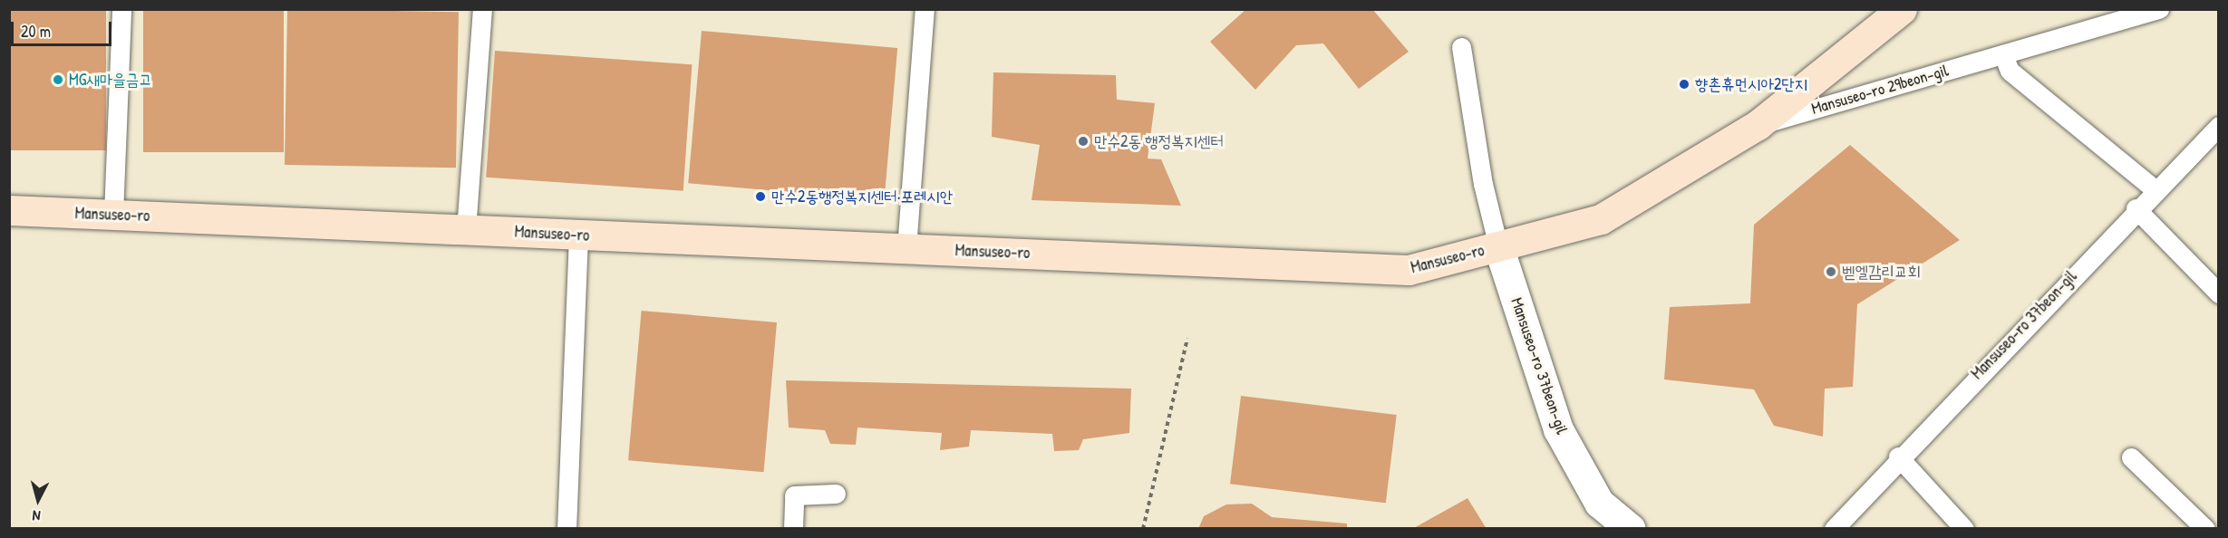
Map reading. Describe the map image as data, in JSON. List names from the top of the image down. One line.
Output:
{"streets":{"street":["Mansuseo-ro","Mansuseo-ro 37beon-gil"],"lane":["Mansuseo-ro 29beon-gil"]},"crossings":[["Mansuseo-ro 29beon-gil","Mansuseo-ro"],["Mansuseo-ro","Mansuseo-ro 37beon-gil"]],"places":["MG새마을금고","향촌휴먼시아2단지","만수2동 행정복지센터","만수2동행정복지센터·포레시안","벧엘감리교회"],"scale_bar":"20 m","north":"bottom"}
